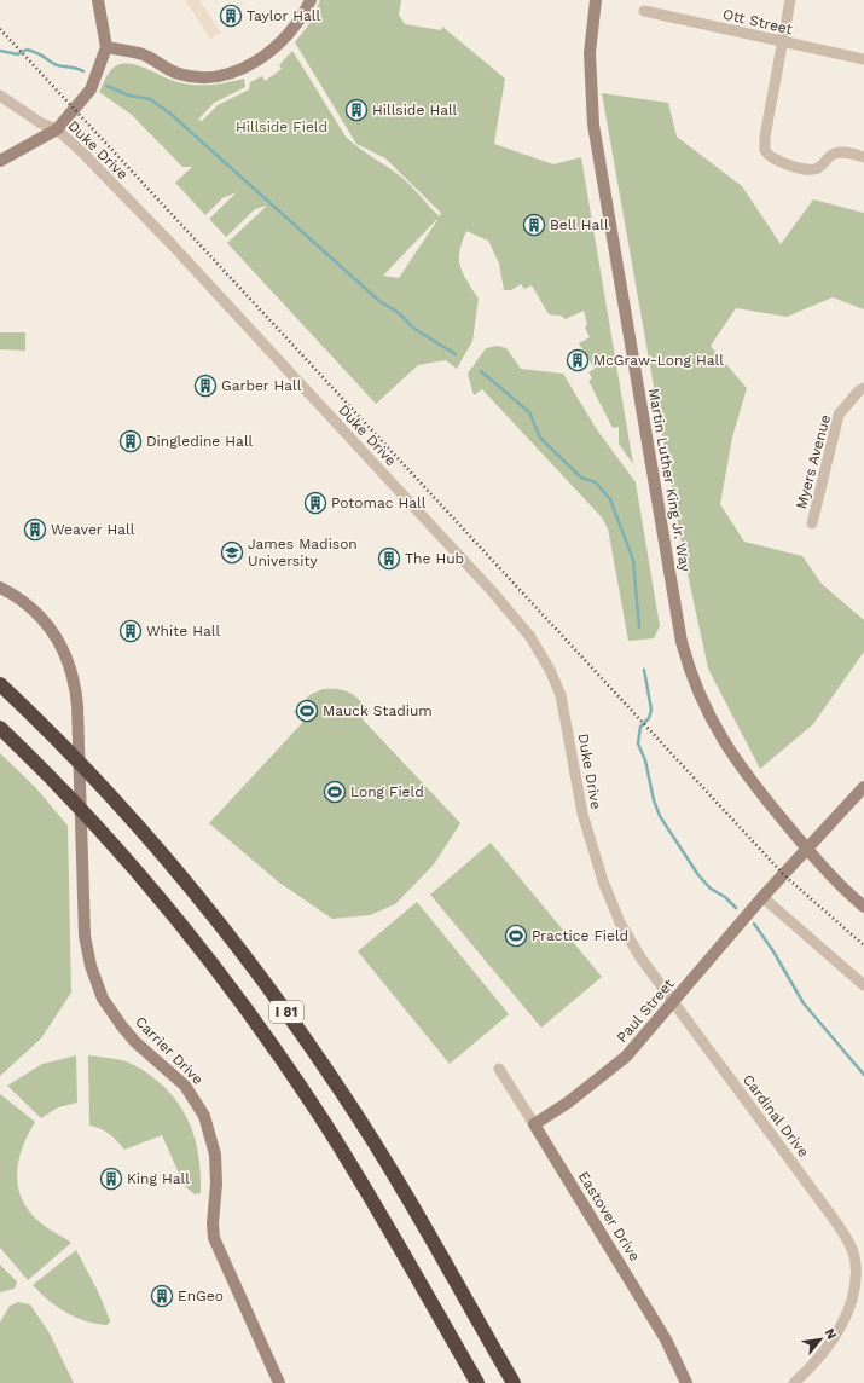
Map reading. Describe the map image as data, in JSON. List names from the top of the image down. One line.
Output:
{"streets":{"highway":["I 81"],"street":["Ott Street","Duke Drive","Myers Avenue","Martin Luther King Jr. Way","Paul Street","Carrier Drive","Cardinal Drive","Eastover Drive"]},"crossings":[["Duke Drive","Cardinal Drive"],["Martin Luther King Jr. Way","Paul Street"],["Paul Street","Cardinal Drive"],["Paul Street","Eastover Drive"]],"parks":["Hillside Field"],"places":{"building":["Taylor Hall","Hillside Hall","Bell Hall","McGraw-Long Hall","Garber Hall","Dingledine Hall","Potomac Hall","Weaver Hall","The Hub","White Hall","King Hall","EnGeo"],"school or university":["James Madison University"],"sports":["Mauck Stadium","Long Field","Practice Field"]},"north":"top right"}
